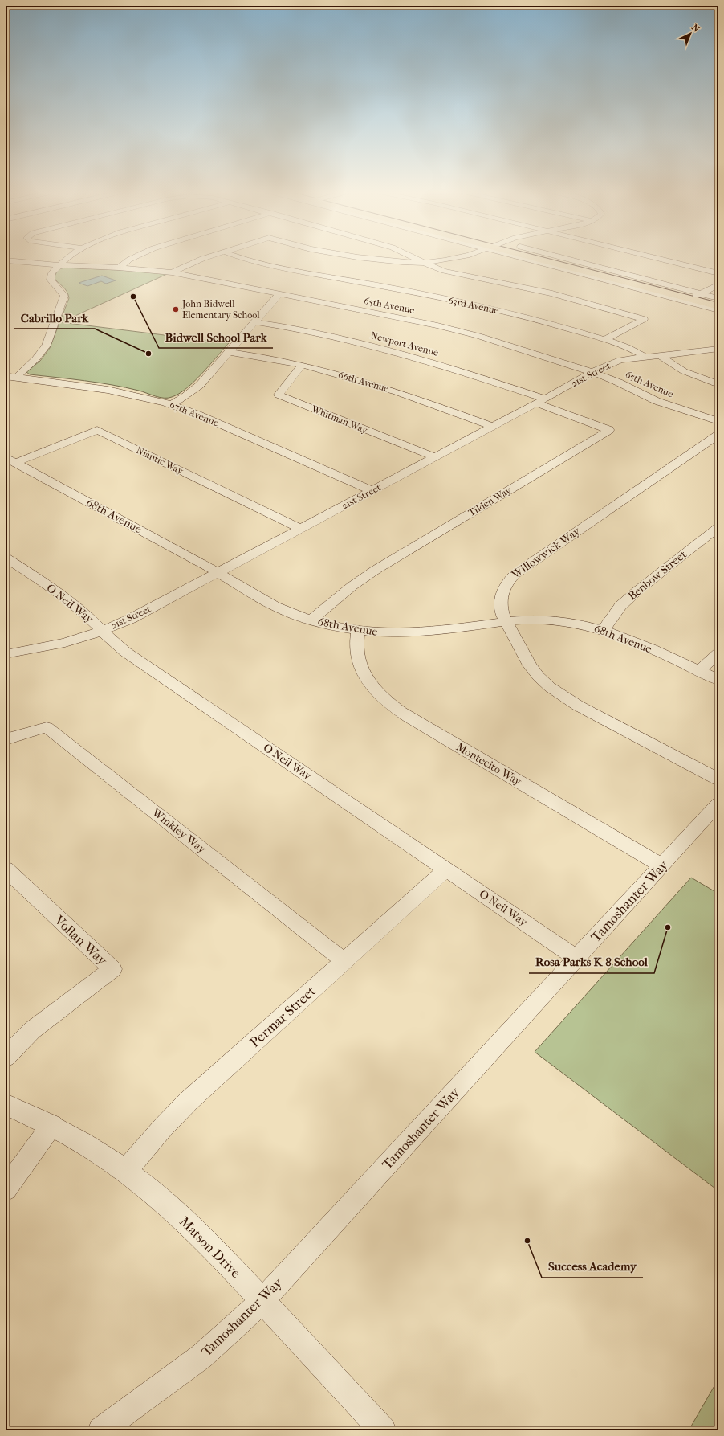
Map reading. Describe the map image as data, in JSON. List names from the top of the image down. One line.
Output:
{"streets":{"street":["65th Avenue","63rd Avenue","Newport Avenue","21st Street","66th Avenue","67th Avenue","Whitman Way","Niantic Way","Tilden Way","68th Avenue","Willowwick Way","Benbow Street","O Neil Way","Montecito Way","Winkley Way","Tamoshanter Way","Vollan Way","Permar Street","Matson Drive"]},"crossings":[["65th Avenue","21st Street"],["63rd Avenue","21st Street"],["Newport Avenue","21st Street"],["Newport Avenue","Tilden Way"],["21st Street","66th Avenue"],["21st Street","67th Avenue"],["21st Street","Whitman Way"],["21st Street","Niantic Way"],["21st Street","Tilden Way"],["21st Street","68th Avenue"],["21st Street","O Neil Way"],["66th Avenue","Whitman Way"],["Niantic Way","68th Avenue"],["Tilden Way","68th Avenue"],["68th Avenue","Willowwick Way"],["68th Avenue","Benbow Street"],["68th Avenue","Montecito Way"],["O Neil Way","Tamoshanter Way"],["O Neil Way","Permar Street"],["Montecito Way","Tamoshanter Way"],["Winkley Way","Permar Street"],["Tamoshanter Way","Matson Drive"],["Permar Street","Matson Drive"]],"places":["Bidwell School Park","John Bidwell Elementary School","Cabrillo Park","Rosa Parks K-8 School","Success Academy"],"north":"top right"}
